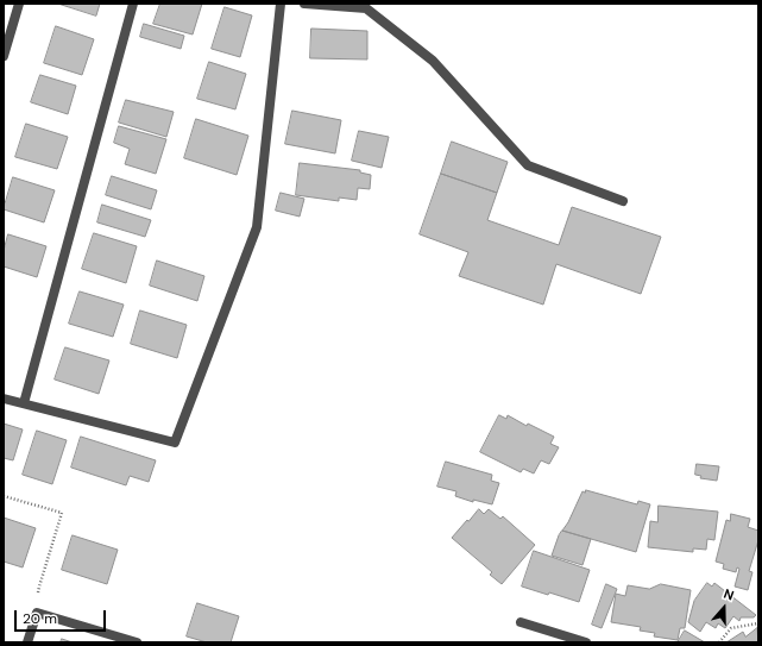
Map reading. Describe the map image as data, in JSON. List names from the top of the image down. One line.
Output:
{"scale_bar":"20 m","north":"top"}
